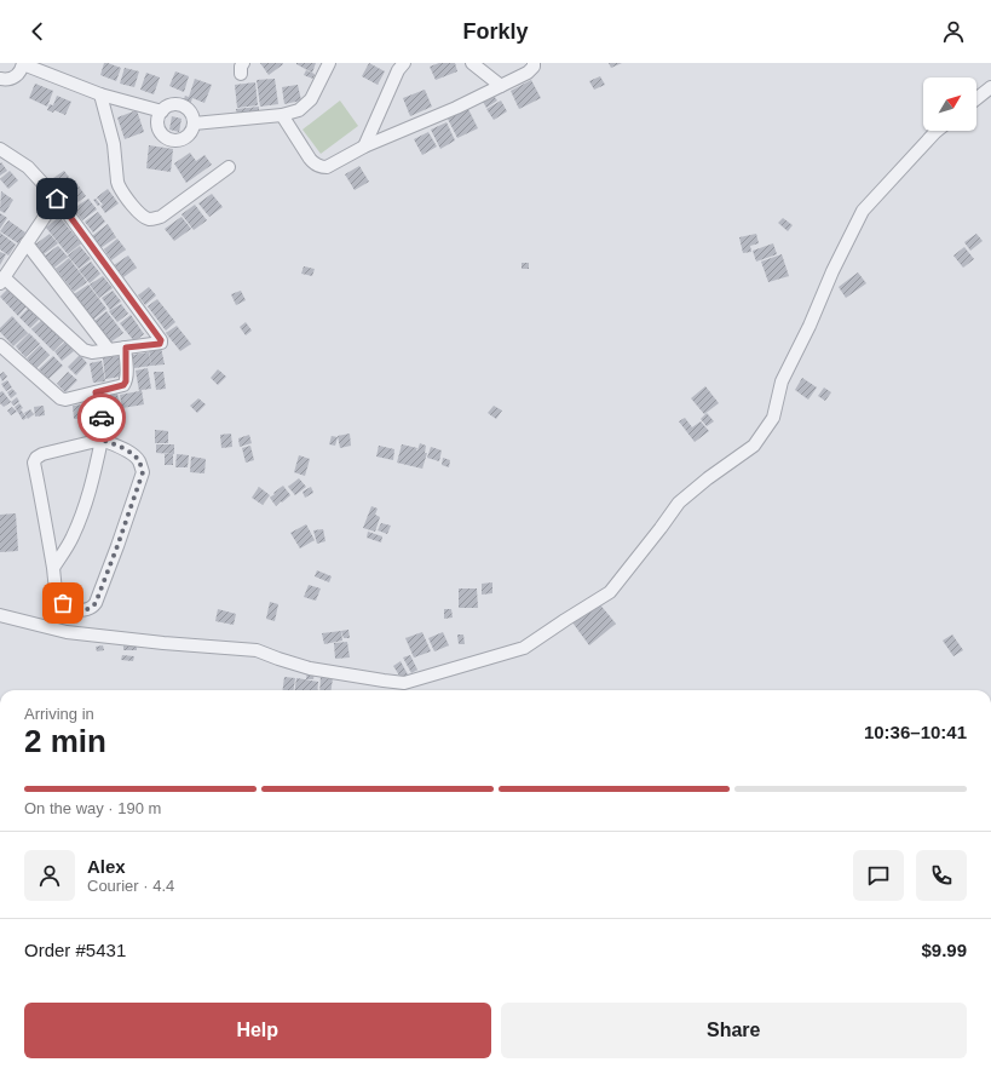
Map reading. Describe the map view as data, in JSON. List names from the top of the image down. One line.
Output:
{"north":"top right","page":{"header":"Forkly","heading":["2 min","Arriving in","10:36–10:41"],"panel":["Alex","Courier · 4.4","Order #5431","$9.99"],"bar":"On the way · 190 m","buttons":["Help","Share"]}}
